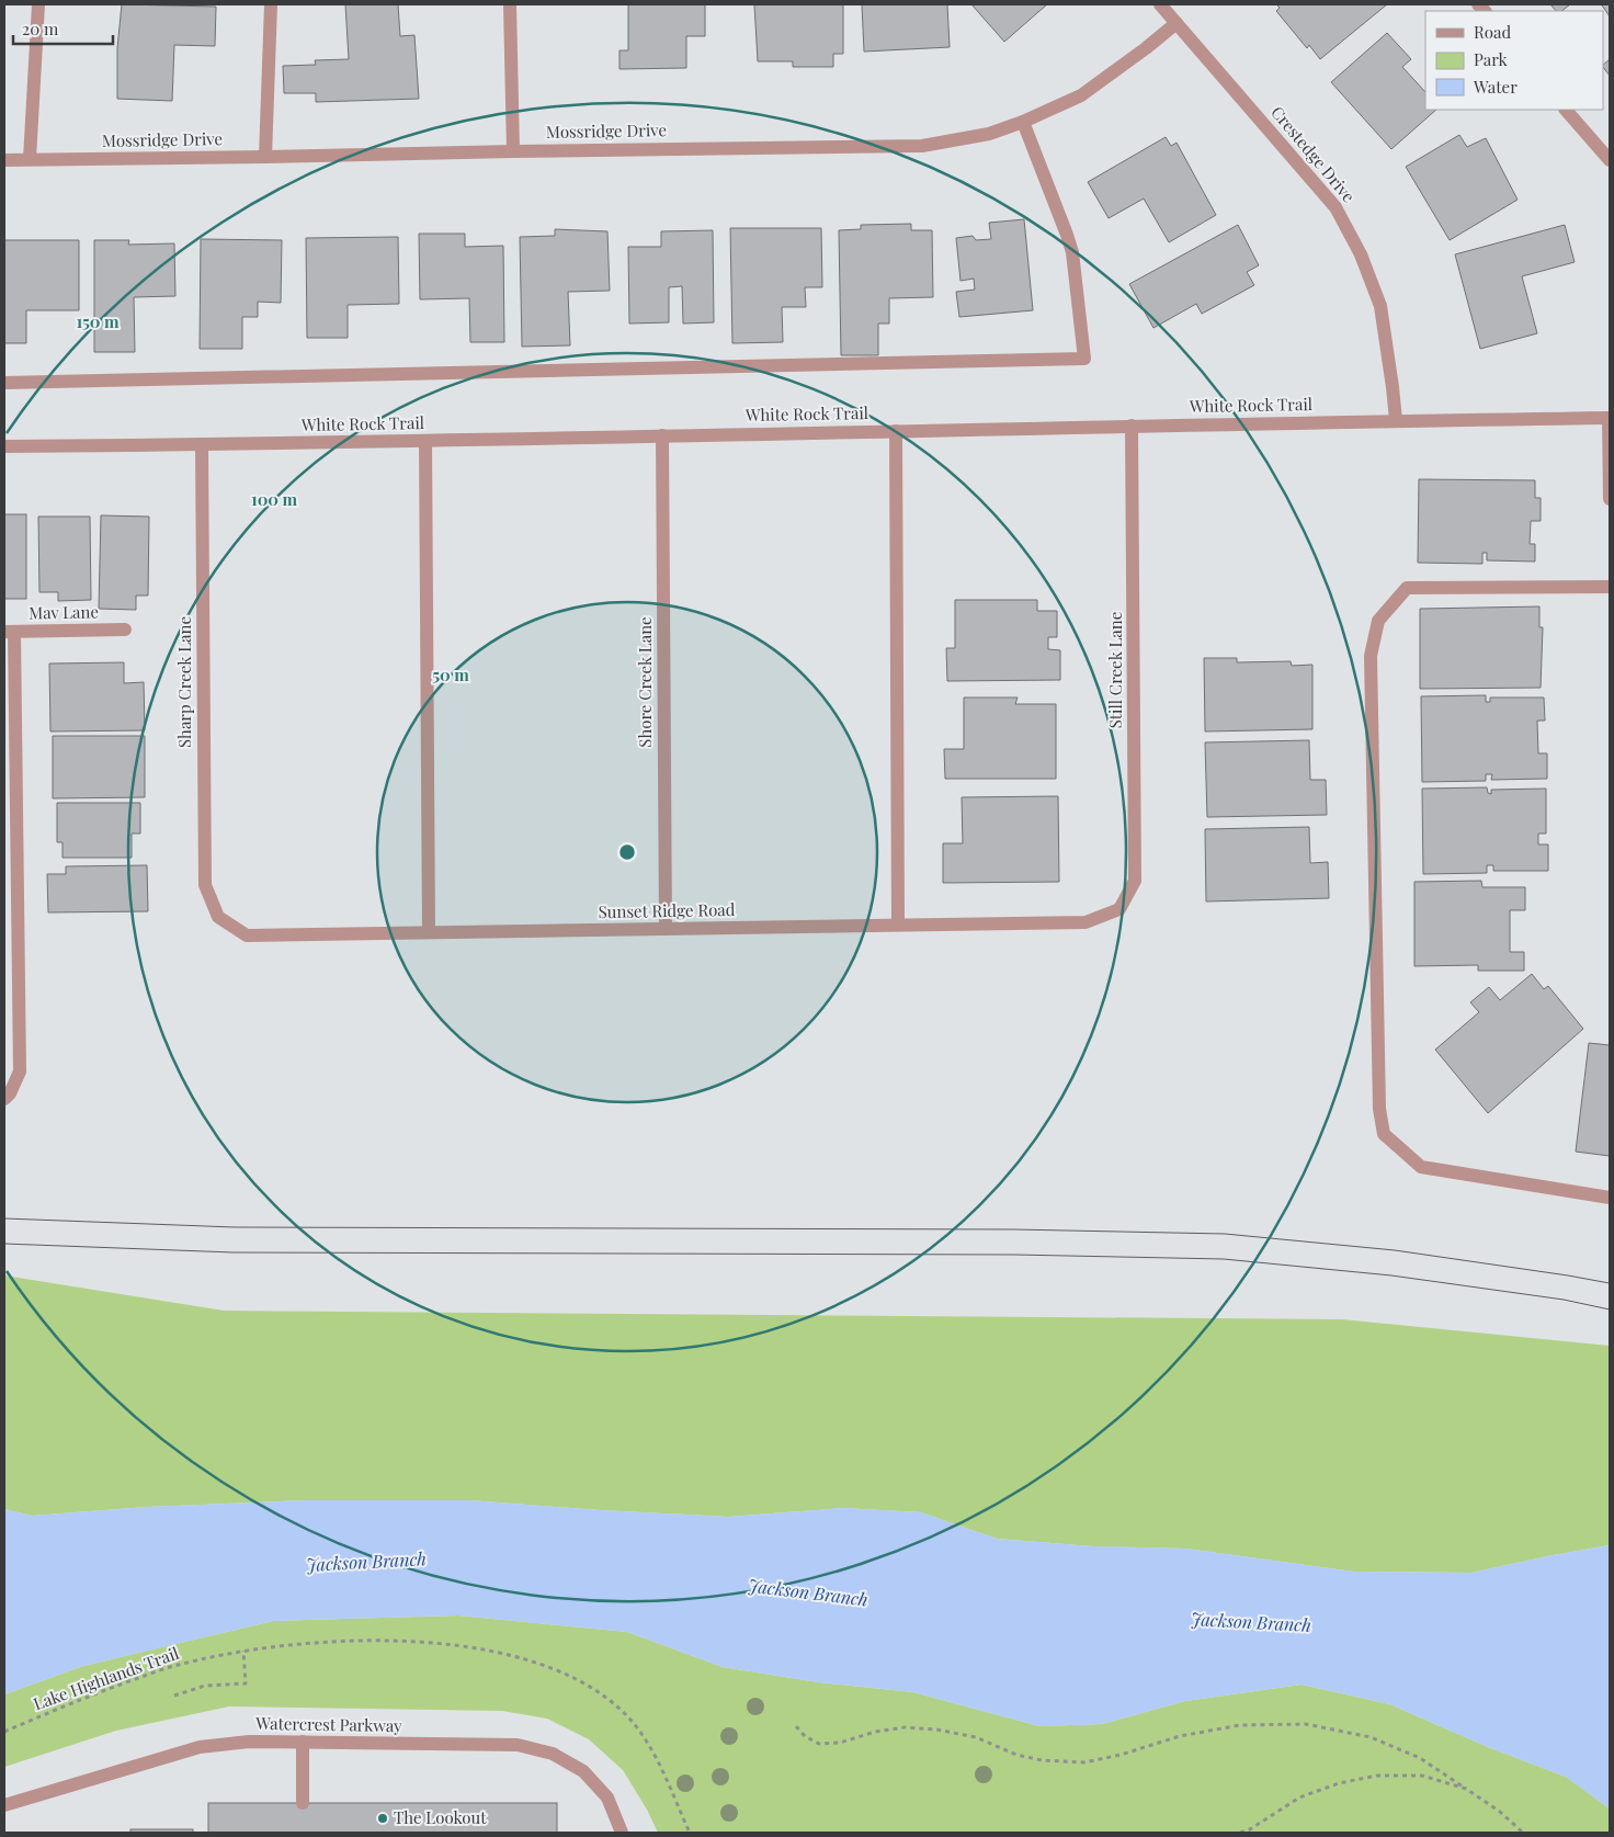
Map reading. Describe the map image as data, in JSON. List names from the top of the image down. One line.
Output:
{"streets":{"street":["Mossridge Drive","Crestedge Drive","White Rock Trail","Mav Lane","Still Creek Lane","Sharp Creek Lane","Shore Creek Lane","Sunset Ridge Road","Watercrest Parkway"],"path":["Lake Highlands Trail"]},"crossings":[["Mossridge Drive","Crestedge Drive"],["Crestedge Drive","White Rock Trail"],["White Rock Trail","Still Creek Lane"],["White Rock Trail","Sharp Creek Lane"],["White Rock Trail","Shore Creek Lane"],["Still Creek Lane","Sunset Ridge Road"],["Sharp Creek Lane","Sunset Ridge Road"],["Shore Creek Lane","Sunset Ridge Road"]],"water":["Jackson Branch"],"places":["The Lookout"],"legend":["Road","Park","Water"],"scale_bar":"20 m","rings":["150 m","100 m","50 m"]}
